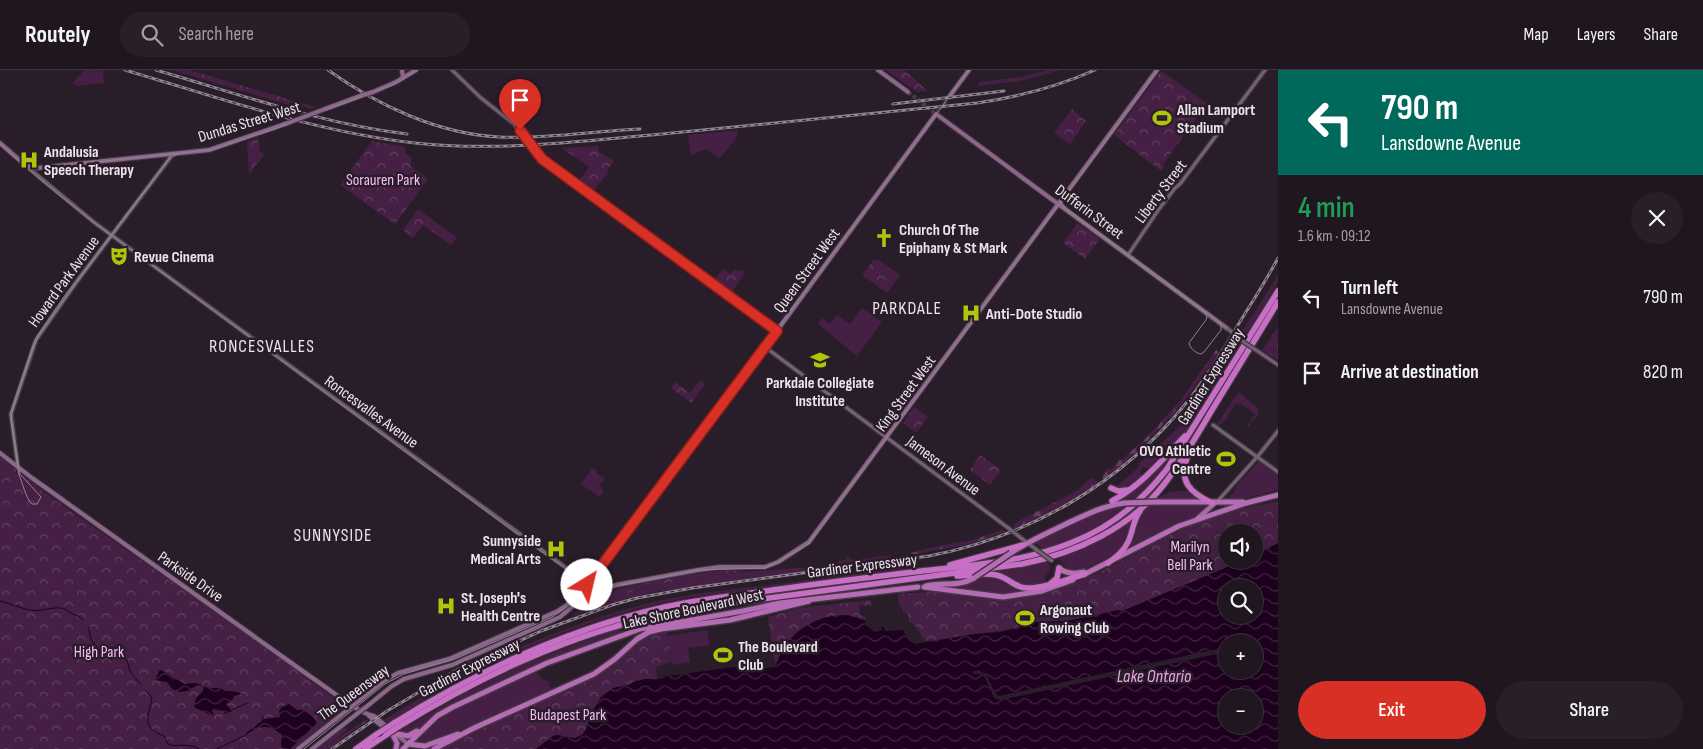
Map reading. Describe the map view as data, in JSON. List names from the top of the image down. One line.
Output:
{"streets":{"highway":["Gardiner Expressway","Lake Shore Boulevard West"],"main road":["Dundas Street West","Dufferin Street","Queen Street West","King Street West","Parkside Drive","The Queensway"],"street":["Liberty Street","Howard Park Avenue","Roncesvalles Avenue","Jameson Avenue"]},"crossings":[["Dundas Street West","Howard Park Avenue"],["Dundas Street West","Roncesvalles Avenue"],["Liberty Street","Dufferin Street"],["Dufferin Street","Queen Street West"],["Dufferin Street","King Street West"],["Queen Street West","King Street West"],["Queen Street West","Roncesvalles Avenue"],["Queen Street West","Jameson Avenue"],["Queen Street West","The Queensway"],["Howard Park Avenue","Roncesvalles Avenue"],["Howard Park Avenue","Parkside Drive"],["King Street West","Roncesvalles Avenue"],["King Street West","Jameson Avenue"],["King Street West","The Queensway"],["Roncesvalles Avenue","The Queensway"],["Parkside Drive","Lake Shore Boulevard West"]],"districts":["PARKDALE","RONCESVALLES","SUNNYSIDE"],"water":["Lake Ontario"],"parks":["Sorauren Park","Marilyn Bell Park","High Park","Budapest Park"],"places":{"sports":["Allan Lamport Stadium","OVO Athletic Centre","Argonaut Rowing Club","The Boulevard Club"],"hospital":["Andalusia Speech Therapy","Anti-Dote Studio","Sunnyside Medical Arts","St. Joseph's Health Centre"],"church":["Church Of The Epiphany & St Mark"],"theatre":["Revue Cinema"],"school or university":["Parkdale Collegiate Institute"]},"page":{"header":"Routely","search":"Search here","nav":["Map","Layers","Share"],"turn":["790 m","Lansdowne Avenue"],"heading":["4 min","1.6 km · 09:12"],"list":[{"name":"Turn left","note":"Lansdowne Avenue","value":"790 m"},{"name":"Arrive at destination","value":"820 m"}],"map_buttons":["+","−"],"buttons":["Exit","Share"]}}
